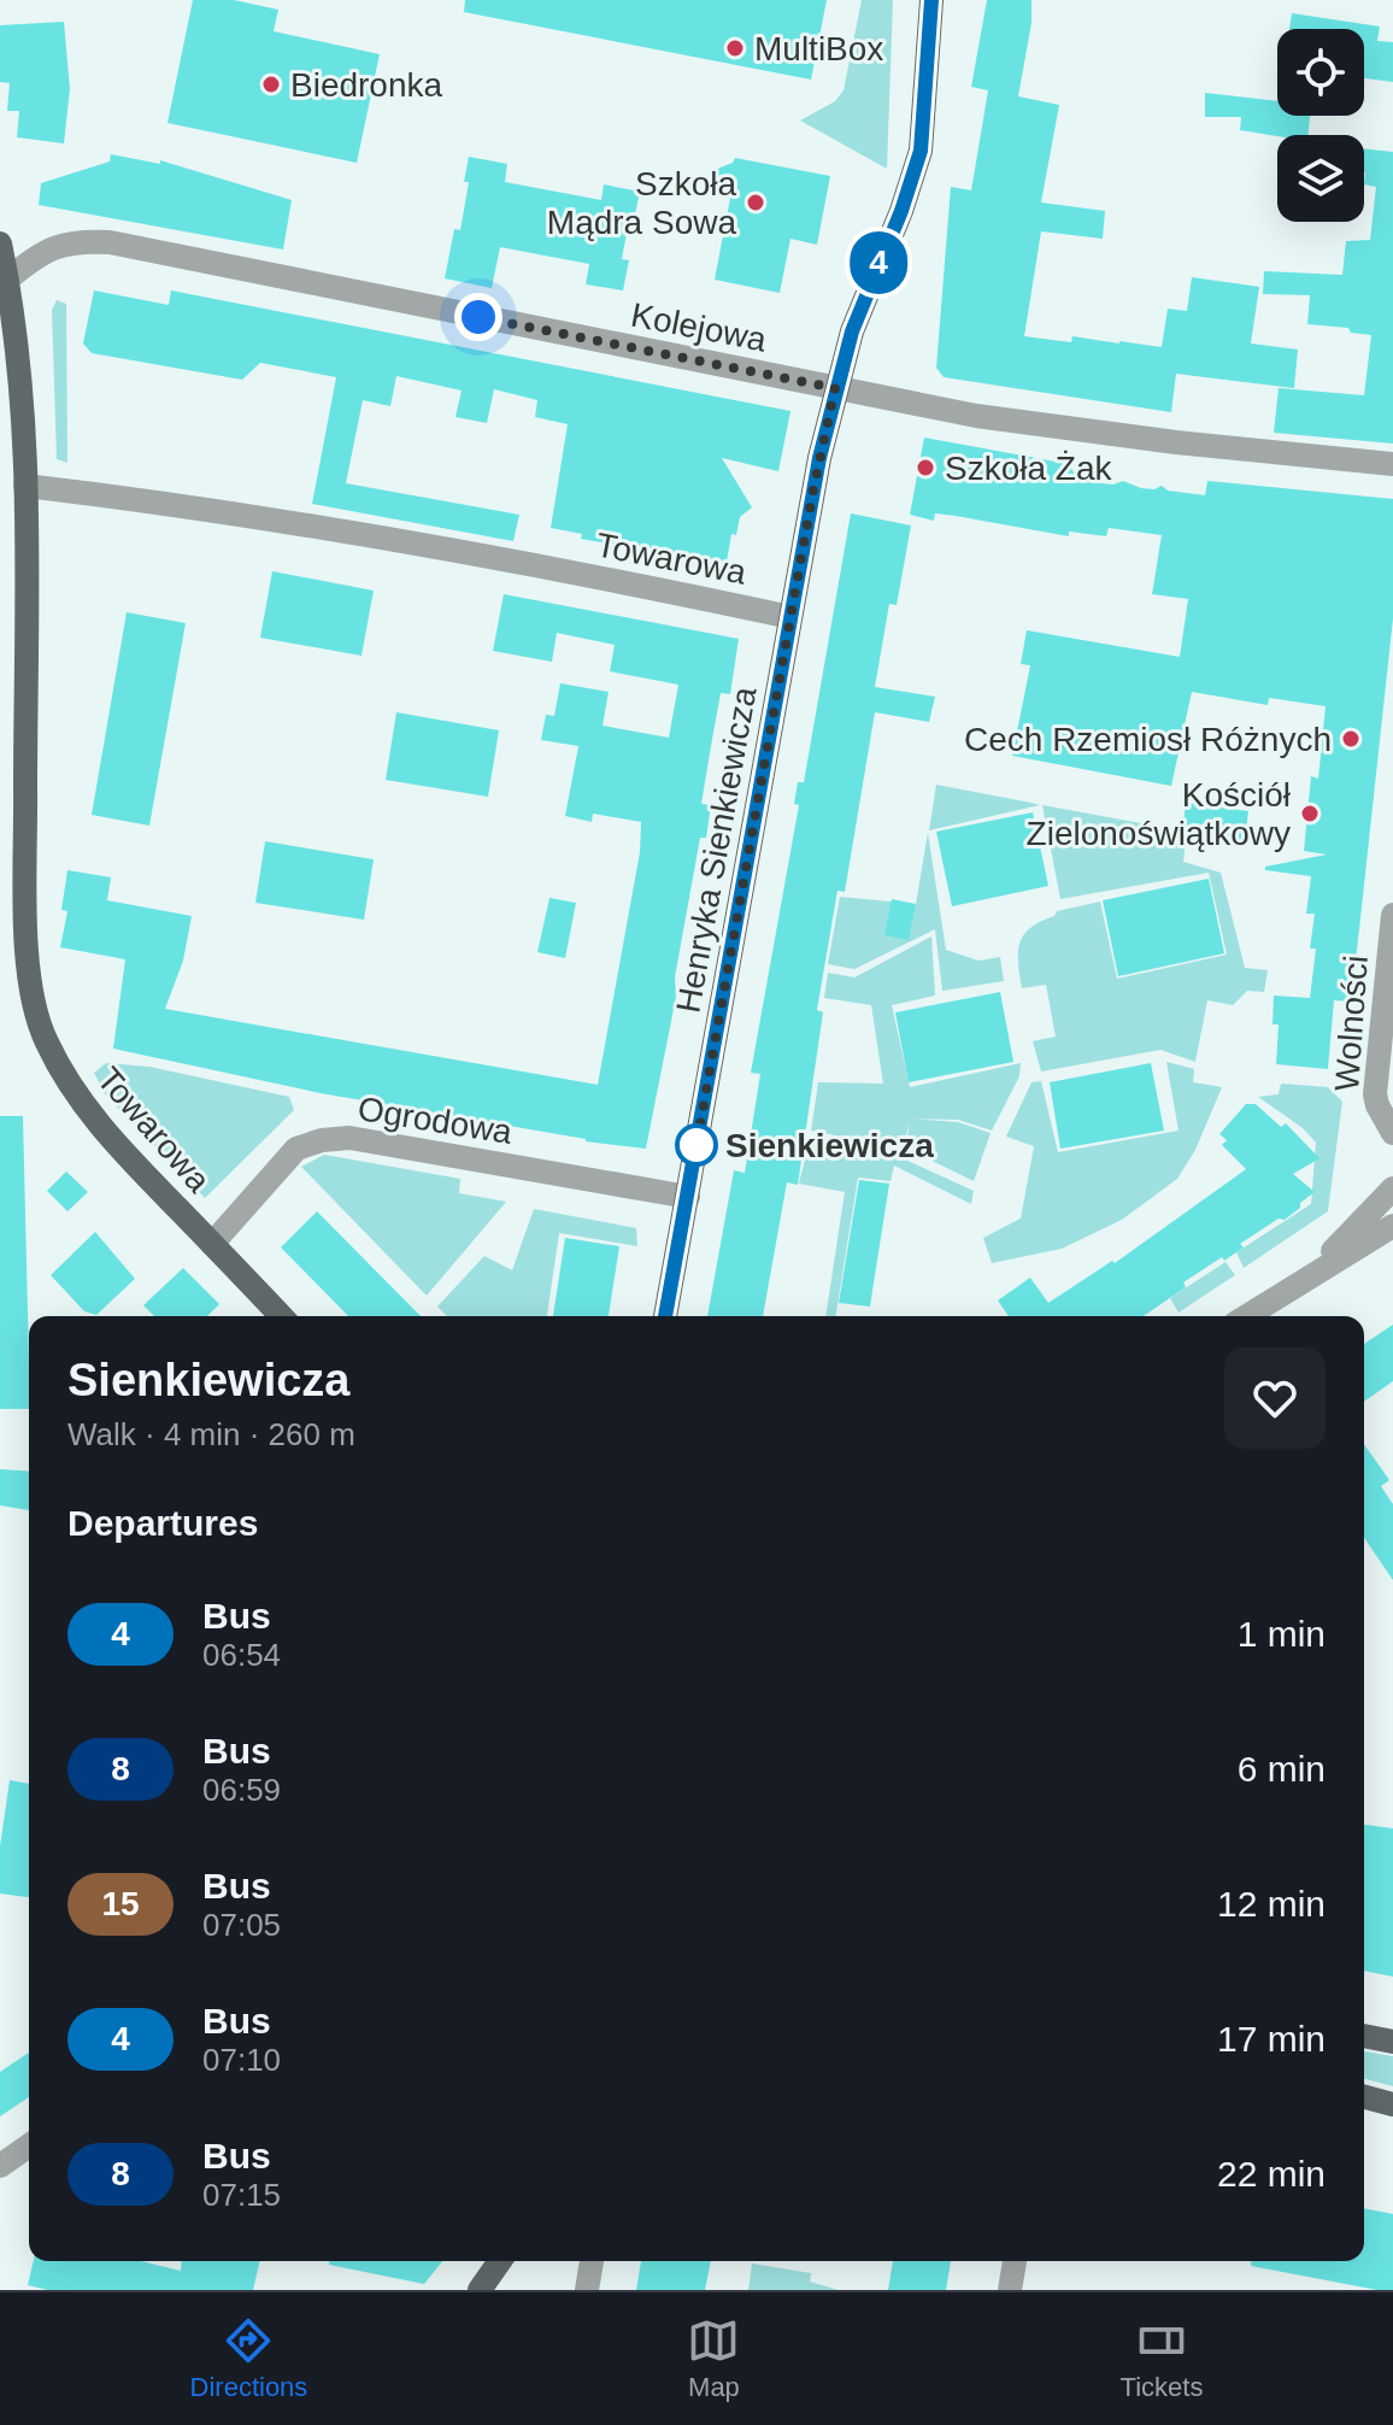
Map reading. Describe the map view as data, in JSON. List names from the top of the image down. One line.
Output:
{"streets":{"main road":["Towarowa","Henryka Sienkiewicza"],"street":["Kolejowa","Wolności","Ogrodowa"]},"crossings":[["Kolejowa","Towarowa"],["Kolejowa","Henryka Sienkiewicza"],["Towarowa","Henryka Sienkiewicza"],["Towarowa","Ogrodowa"],["Henryka Sienkiewicza","Ogrodowa"]],"places":["MultiBox","Biedronka","Szkoła Mądra Sowa","Szkoła Żak","Cech Rzemiosł Różnych","Kościół Zielonoświątkowy","Sienkiewicza"],"lines":["bus line 4"],"page":{"on_map":"4","heading":[["Sienkiewicza","Walk · 4 min · 260 m"],"Departures"],"list":[{"mark":"4","name":"Bus","note":"06:54","value":"1 min"},{"mark":"8","name":"Bus","note":"06:59","value":"6 min"},{"mark":"15","name":"Bus","note":"07:05","value":"12 min"},{"mark":"4","name":"Bus","note":"07:10","value":"17 min"},{"mark":"8","name":"Bus","note":"07:15","value":"22 min"}],"tabs":["Directions","Map","Tickets"]}}
